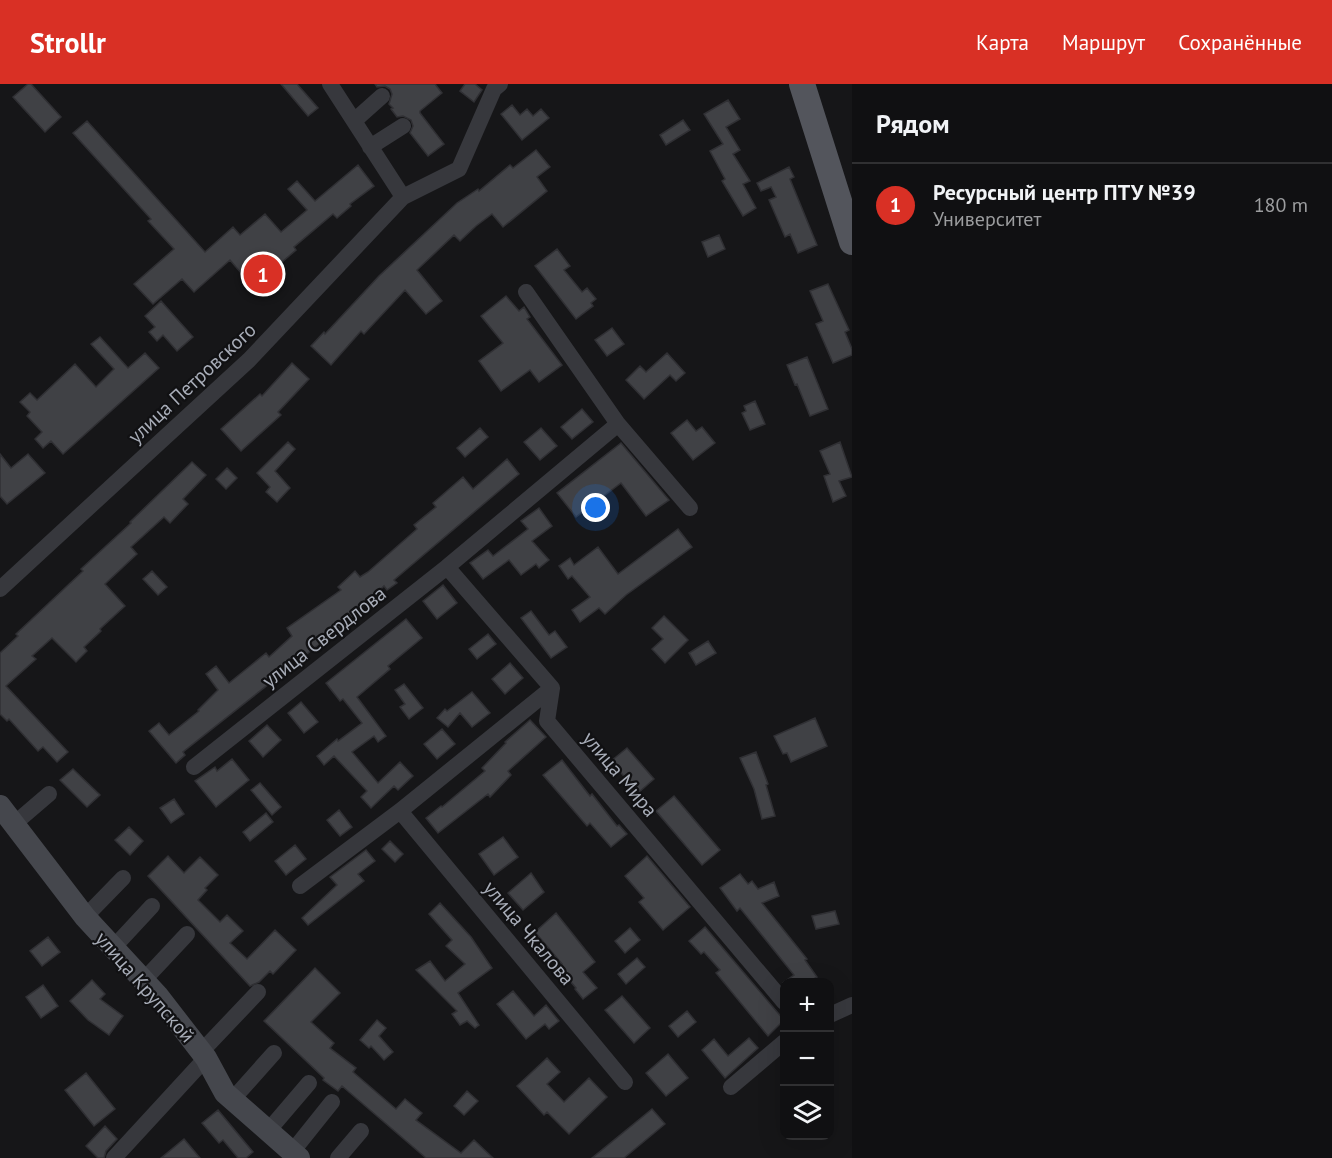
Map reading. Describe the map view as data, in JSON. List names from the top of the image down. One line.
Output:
{"streets":{"main road":["улица Крупской"],"street":["улица Петровского","улица Свердлова","улица Мира","улица Чкалова"]},"page":{"header":"Strollr","nav":["Карта","Маршрут","Сохранённые"],"heading":"Рядом","list":[{"mark":"1","name":"Ресурсный центр ПТУ №39","note":"Университет","value":"180 m"}],"pins":"1","map_buttons":["+","−"]}}
